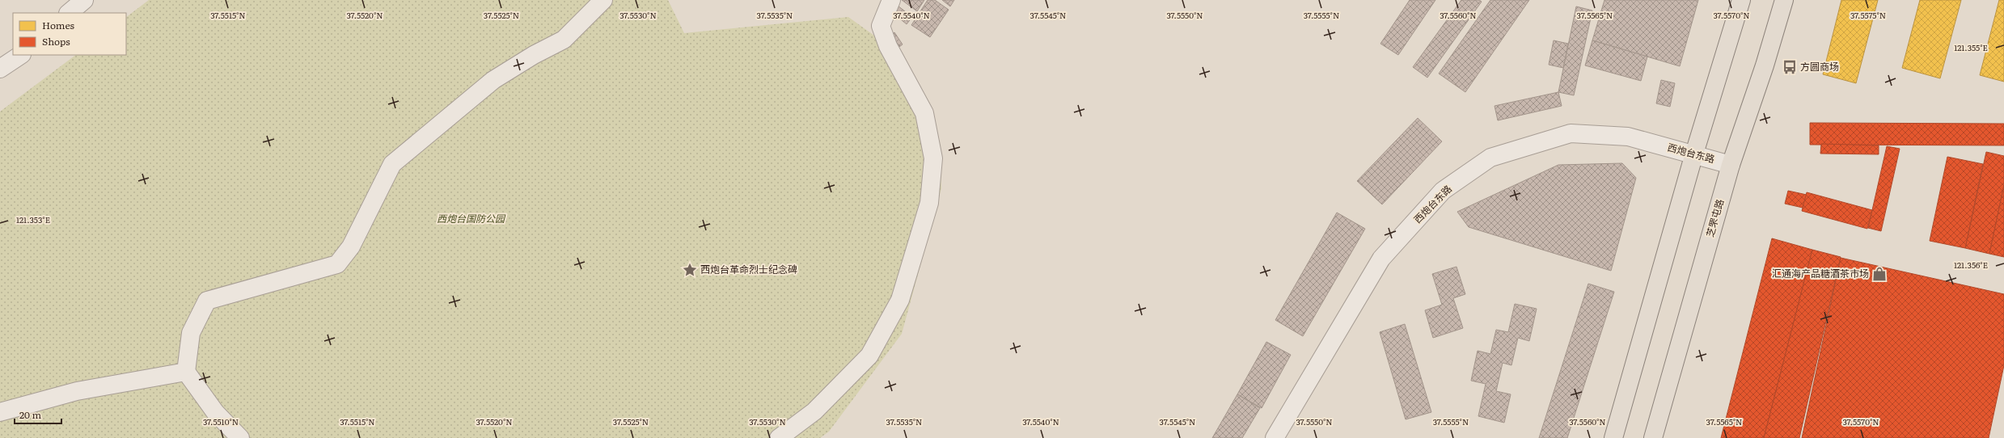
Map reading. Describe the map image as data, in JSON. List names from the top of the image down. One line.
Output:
{"streets":{"main road":["芝罘屯路"],"street":["西炮台东路"]},"crossings":[["西炮台东路","芝罘屯路"]],"parks":["西炮台国防公园"],"places":{"bus stop":["方圆商场"],"place":["西炮台革命烈士纪念碑"],"shop":["汇通海产品糖酒茶市场"]},"legend":["Homes","Shops"],"scale_bar":"20 m","coordinates":["37.5515°N","37.5520°N","37.5525°N","37.5530°N","37.5535°N","37.5540°N","37.5545°N","37.5550°N","37.5555°N","37.5560°N","37.5565°N","37.5570°N","37.5575°N","121.355°E","121.353°E","121.356°E","37.5510°N"]}
